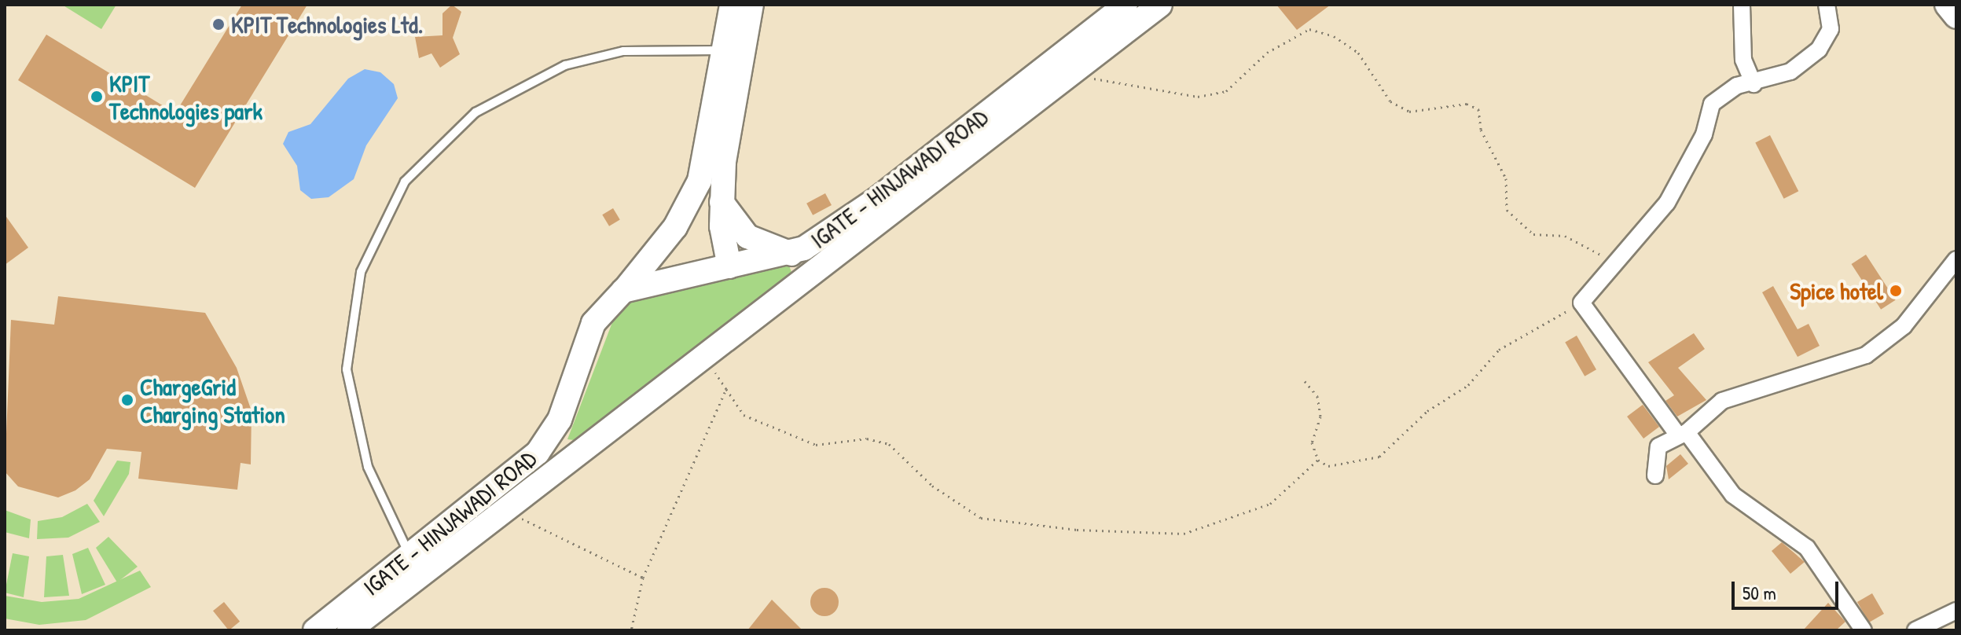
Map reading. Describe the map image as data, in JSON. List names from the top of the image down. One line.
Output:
{"streets":{"main road":["IGATE - HINJAWADI ROAD"]},"places":["KPIT Technologies Ltd.","KPIT Technologies park","Spice hotel","ChargeGrid Charging Station"],"scale_bar":"50 m"}
